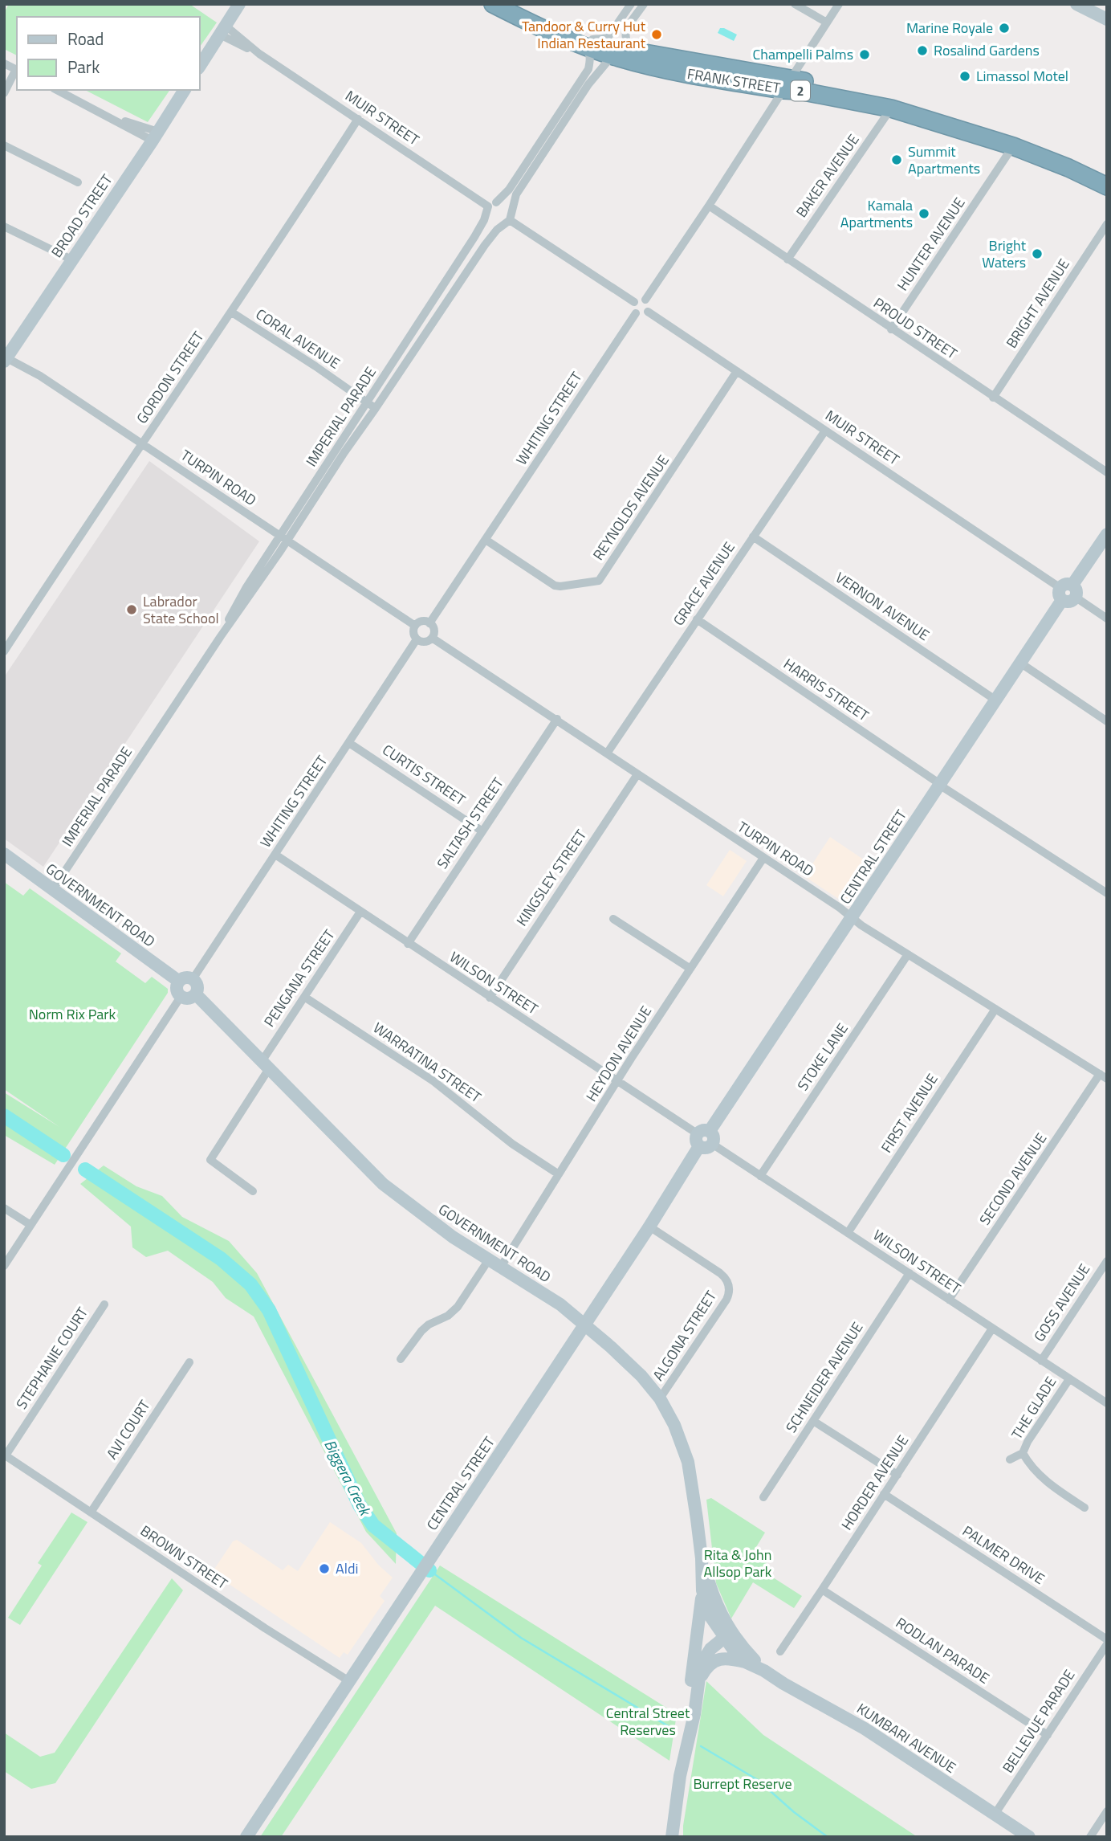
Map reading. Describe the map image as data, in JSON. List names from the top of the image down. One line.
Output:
{"streets":{"highway":["FRANK STREET","2"],"main road":["BROAD STREET","CENTRAL STREET","GOVERNMENT ROAD","KUMBARI AVENUE"],"street":["MUIR STREET","BAKER AVENUE","HUNTER AVENUE","BRIGHT AVENUE","PROUD STREET","CORAL AVENUE","GORDON STREET","IMPERIAL PARADE","WHITING STREET","TURPIN ROAD","REYNOLDS AVENUE","GRACE AVENUE","VERNON AVENUE","HARRIS STREET","CURTIS STREET","SALTASH STREET","KINGSLEY STREET","PENGANA STREET","WILSON STREET","HEYDON AVENUE","STOKE LANE","WARRATINA STREET","FIRST AVENUE","SECOND AVENUE","GOSS AVENUE","ALGONA STREET","STEPHANIE COURT","SCHNEIDER AVENUE","THE GLADE","AVI COURT","HORDER AVENUE","PALMER DRIVE","BROWN STREET","RODLAN PARADE","BELLEVUE PARADE"]},"crossings":[["FRANK STREET","BAKER AVENUE"],["FRANK STREET","HUNTER AVENUE"],["FRANK STREET","IMPERIAL PARADE"],["MUIR STREET","GORDON STREET"],["MUIR STREET","IMPERIAL PARADE"],["MUIR STREET","WHITING STREET"],["MUIR STREET","REYNOLDS AVENUE"],["MUIR STREET","GRACE AVENUE"],["MUIR STREET","CENTRAL STREET"],["BAKER AVENUE","PROUD STREET"],["BROAD STREET","TURPIN ROAD"],["HUNTER AVENUE","PROUD STREET"],["BRIGHT AVENUE","PROUD STREET"],["CORAL AVENUE","GORDON STREET"],["CORAL AVENUE","IMPERIAL PARADE"],["GORDON STREET","TURPIN ROAD"],["IMPERIAL PARADE","TURPIN ROAD"],["IMPERIAL PARADE","GOVERNMENT ROAD"],["WHITING STREET","TURPIN ROAD"],["WHITING STREET","REYNOLDS AVENUE"],["WHITING STREET","CURTIS STREET"],["WHITING STREET","GOVERNMENT ROAD"],["WHITING STREET","WILSON STREET"],["TURPIN ROAD","GRACE AVENUE"],["TURPIN ROAD","SALTASH STREET"],["TURPIN ROAD","CENTRAL STREET"],["TURPIN ROAD","KINGSLEY STREET"],["TURPIN ROAD","HEYDON AVENUE"],["TURPIN ROAD","STOKE LANE"],["TURPIN ROAD","FIRST AVENUE"],["TURPIN ROAD","SECOND AVENUE"],["GRACE AVENUE","VERNON AVENUE"],["GRACE AVENUE","HARRIS STREET"],["VERNON AVENUE","CENTRAL STREET"],["HARRIS STREET","CENTRAL STREET"],["CURTIS STREET","SALTASH STREET"],["SALTASH STREET","WILSON STREET"],["CENTRAL STREET","GOVERNMENT ROAD"],["CENTRAL STREET","WILSON STREET"],["CENTRAL STREET","ALGONA STREET"],["CENTRAL STREET","BROWN STREET"],["KINGSLEY STREET","WILSON STREET"],["GOVERNMENT ROAD","PENGANA STREET"],["GOVERNMENT ROAD","HEYDON AVENUE"],["GOVERNMENT ROAD","ALGONA STREET"],["GOVERNMENT ROAD","KUMBARI AVENUE"],["PENGANA STREET","WILSON STREET"],["PENGANA STREET","WARRATINA STREET"],["WILSON STREET","HEYDON AVENUE"],["WILSON STREET","STOKE LANE"],["WILSON STREET","FIRST AVENUE"],["WILSON STREET","SECOND AVENUE"],["WILSON STREET","GOSS AVENUE"],["WILSON STREET","SCHNEIDER AVENUE"],["WILSON STREET","THE GLADE"],["WILSON STREET","HORDER AVENUE"],["HEYDON AVENUE","WARRATINA STREET"],["STEPHANIE COURT","BROWN STREET"],["AVI COURT","BROWN STREET"],["HORDER AVENUE","PALMER DRIVE"],["HORDER AVENUE","RODLAN PARADE"],["RODLAN PARADE","BELLEVUE PARADE"],["BELLEVUE PARADE","KUMBARI AVENUE"]],"water":["Biggera Creek"],"parks":["Norm Rix Park","Rita & John Allsop Park","Central Street Reserves","Burrept Reserve"],"places":["Marine Royale","Tandoor & Curry Hut Indian Restaurant","Rosalind Gardens","Champelli Palms","Limassol Motel","Summit Apartments","Kamala Apartments","Bright Waters","Labrador State School","Aldi"],"legend":["Road","Park"]}
